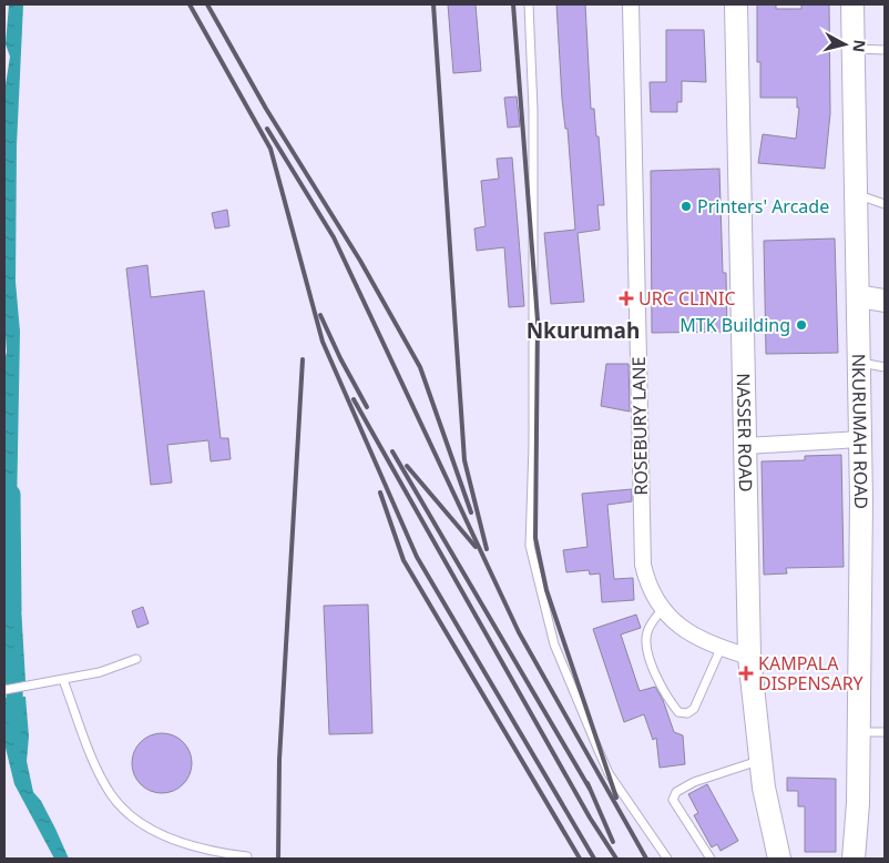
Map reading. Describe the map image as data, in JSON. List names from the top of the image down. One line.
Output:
{"streets":{"street":["ROSEBURY LANE","NKURUMAH ROAD","NASSER ROAD"]},"crossings":[["ROSEBURY LANE","NASSER ROAD"]],"districts":["Nkurumah"],"places":{"other":["Printers' Arcade","MTK Building"],"health":["URC CLINIC","KAMPALA DISPENSARY"]},"north":"right"}
